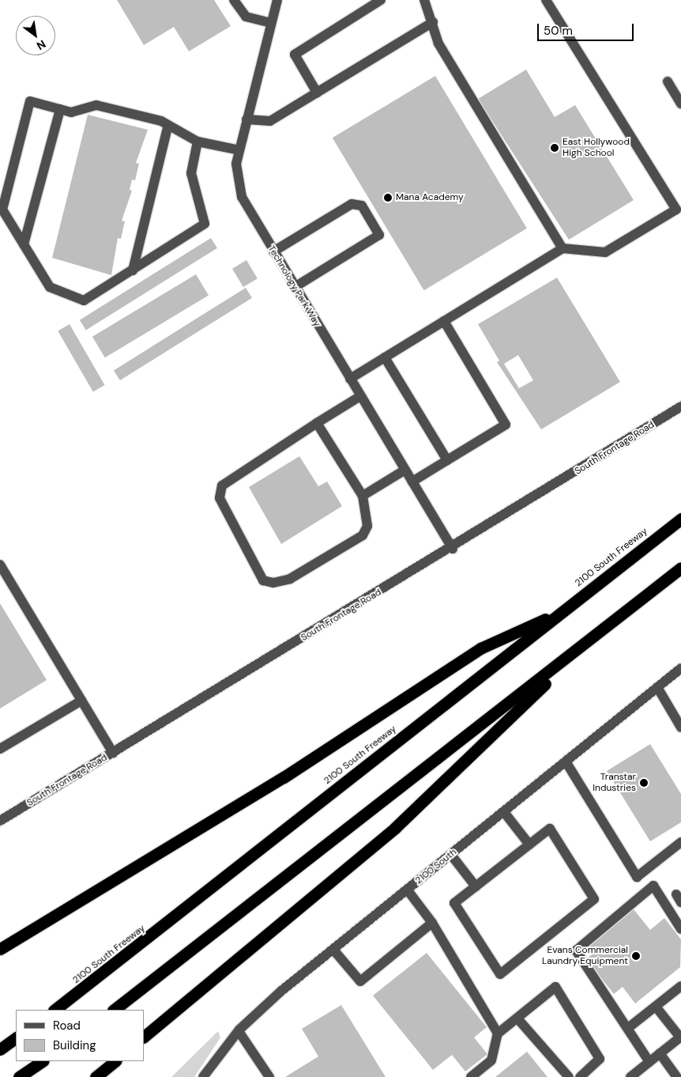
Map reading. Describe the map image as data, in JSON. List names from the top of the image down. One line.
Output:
{"streets":{"highway":["2100 South Freeway"],"street":["Technology Park Way","South Frontage Road","2100 South"]},"crossings":[["Technology Park Way","South Frontage Road"]],"places":["East Hollywood High School","Mana Academy","Transtar Industries","Evans Commercial Laundry Equipment"],"legend":["Road","Building"],"scale_bar":"50 m","north":"bottom right"}
